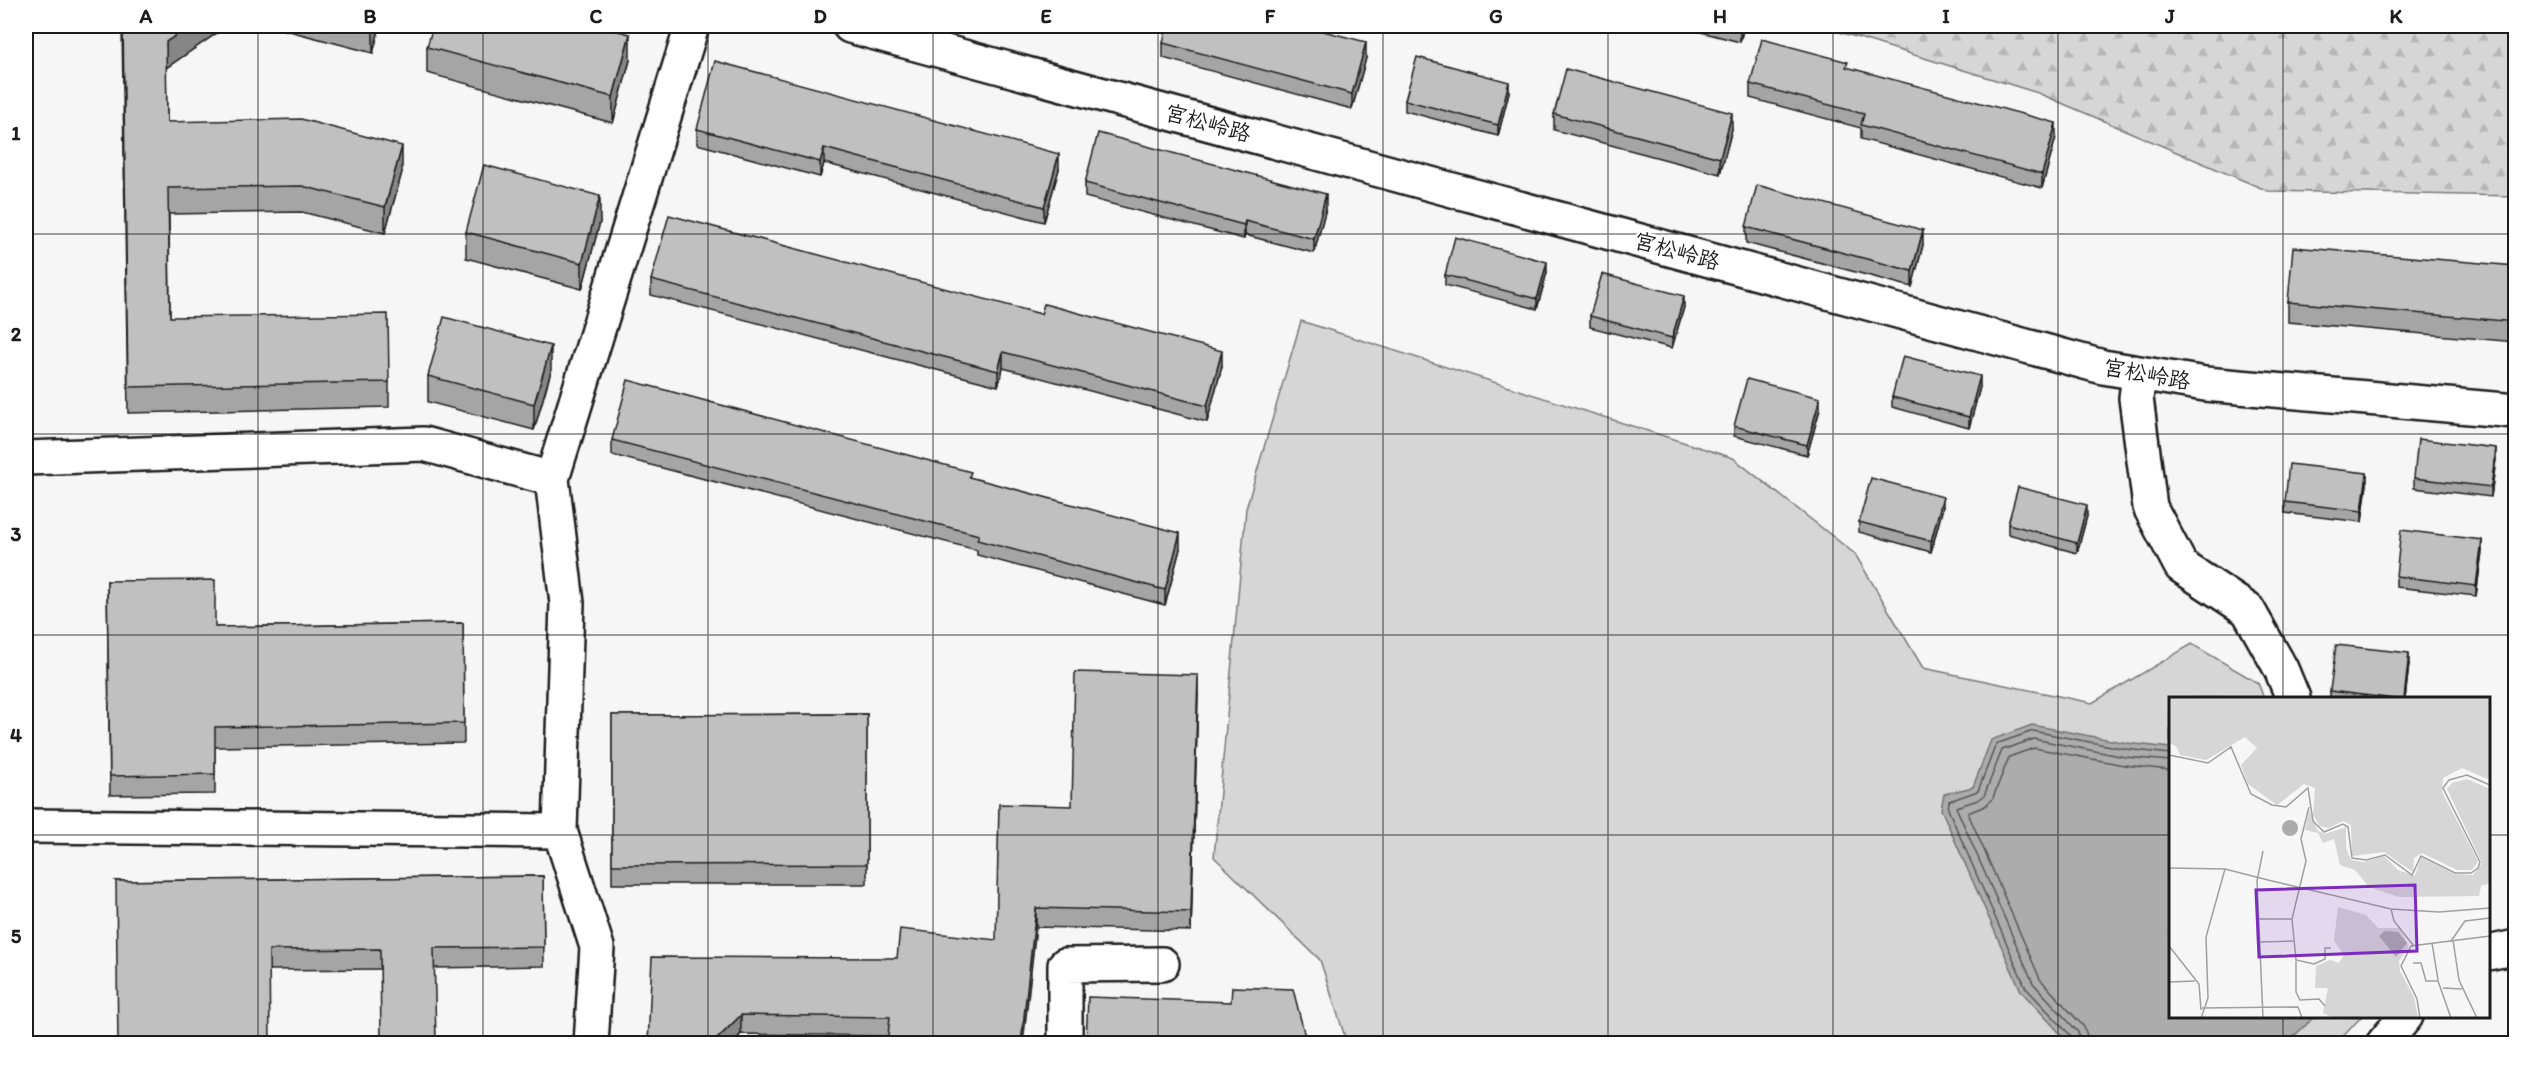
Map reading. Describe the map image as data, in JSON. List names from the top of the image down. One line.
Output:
{"streets":{"street":["宫松岭路"]},"grid":{"columns":["A","B","C","D","E","F","G","H","I","J","K"],"rows":["1","2","3","4","5"]}}
